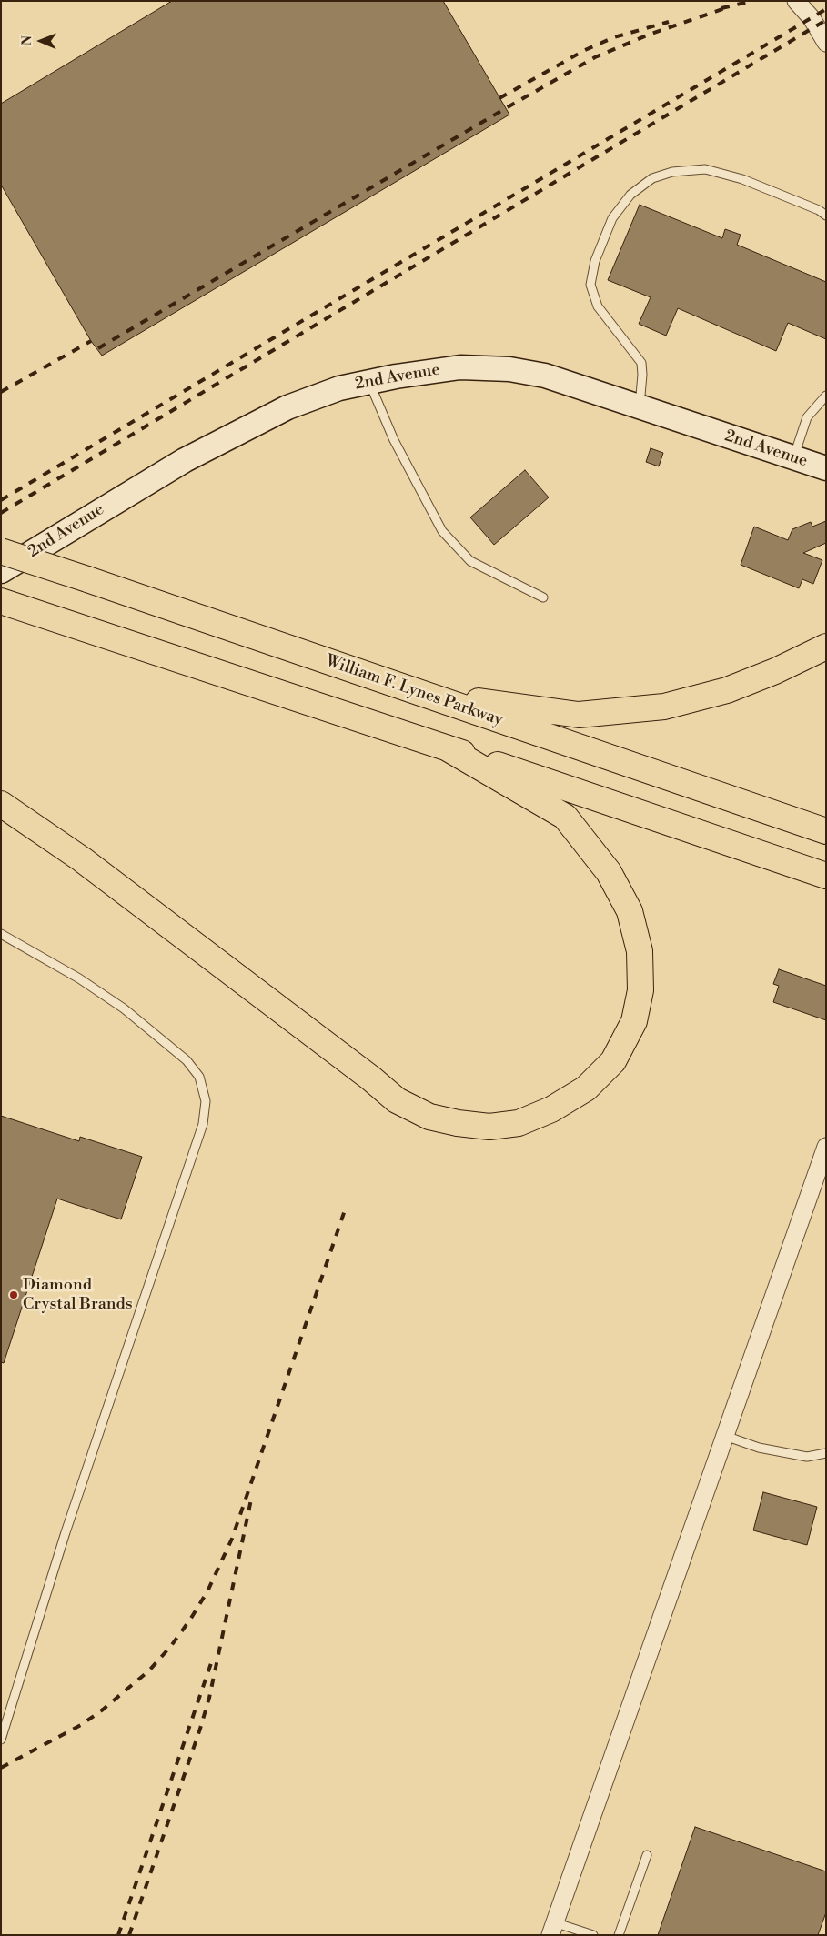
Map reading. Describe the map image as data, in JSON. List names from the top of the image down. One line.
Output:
{"streets":{"highway":["William F. Lynes Parkway"],"street":["2nd Avenue"]},"places":["Diamond Crystal Brands"],"north":"left"}
